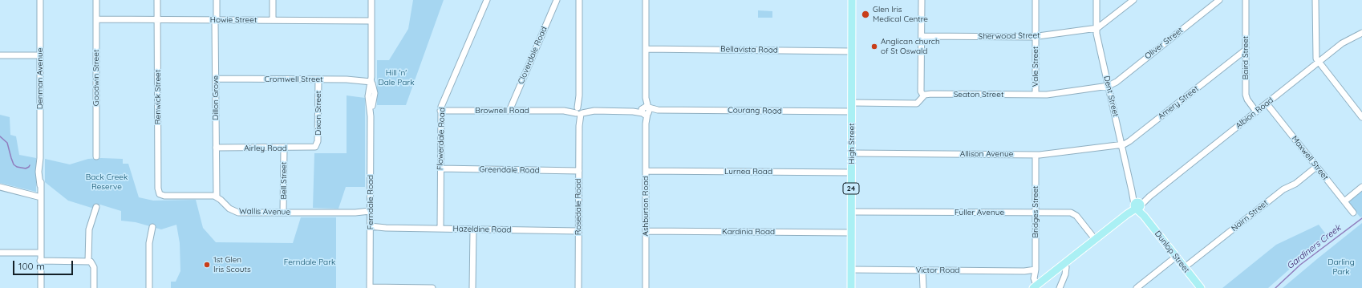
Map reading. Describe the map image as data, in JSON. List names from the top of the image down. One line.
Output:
{"streets":{"main road":["Albion Road","High Street","24","Dunlop Street"],"street":["Howie Street","Sherwood Street","Oliver Street","Bellavista Road","Cloverdale Road","Baird Street","Vale Street","Goodwin Street","Denman Avenue","Cromwell Street","Seaton Street","Dent Street","Renwick Street","Dillon Grove","Amery Street","Brownell Road","Courang Road","Dixon Street","Flowerdale Road","Airley Road","Allison Avenue","Maxwell Street","Greendale Road","Lurnea Road","Bell Street","Ferndale Road","Ashburton Road","Rosedale Road","Wallis Avenue","Bridges Street","Fuller Avenue","Nairn Street","Hazeldine Road","Kardinia Road","Victor Road"]},"crossings":[["Howie Street","Goodwin Street"],["Howie Street","Renwick Street"],["Howie Street","Dillon Grove"],["Howie Street","Ferndale Road"],["Sherwood Street","Vale Street"],["Sherwood Street","Dent Street"],["Oliver Street","Seaton Street"],["Oliver Street","Dent Street"],["Bellavista Road","High Street"],["Bellavista Road","Ashburton Road"],["Cloverdale Road","Brownell Road"],["Baird Street","Amery Street"],["Baird Street","Albion Road"],["Vale Street","Seaton Street"],["Cromwell Street","Dillon Grove"],["Cromwell Street","Dixon Street"],["Cromwell Street","Ferndale Road"],["Seaton Street","Dent Street"],["Seaton Street","High Street"],["Dent Street","Amery Street"],["Dent Street","Albion Road"],["Dent Street","Allison Avenue"],["Dent Street","Dunlop Street"],["Renwick Street","Dillon Grove"],["Renwick Street","Wallis Avenue"],["Dillon Grove","Airley Road"],["Dillon Grove","Wallis Avenue"],["Amery Street","Allison Avenue"],["Brownell Road","Courang Road"],["Brownell Road","Flowerdale Road"],["Brownell Road","Ashburton Road"],["Brownell Road","Rosedale Road"],["Courang Road","High Street"],["Courang Road","Ashburton Road"],["Dixon Street","Airley Road"],["Albion Road","Maxwell Street"],["Albion Road","Bridges Street"],["Albion Road","Fuller Avenue"],["Albion Road","Dunlop Street"],["Flowerdale Road","Greendale Road"],["Flowerdale Road","Hazeldine Road"],["High Street","Allison Avenue"],["High Street","Lurnea Road"],["High Street","Fuller Avenue"],["High Street","Kardinia Road"],["High Street","Victor Road"],["Airley Road","Bell Street"],["Allison Avenue","Bridges Street"],["Maxwell Street","Nairn Street"],["Greendale Road","Rosedale Road"],["Lurnea Road","Ashburton Road"],["Bell Street","Wallis Avenue"],["Ferndale Road","Wallis Avenue"],["Ferndale Road","Hazeldine Road"],["Ashburton Road","Kardinia Road"],["Rosedale Road","Hazeldine Road"],["Bridges Street","Fuller Avenue"],["Bridges Street","Victor Road"],["Nairn Street","Dunlop Street"]],"water":["Gardiners Creek"],"parks":["Hill 'n' Dale Park","Back Creek Reserve","Ferndale Park","Darling Park"],"places":["Glen Iris Medical Centre","Anglican church of St Oswald","1st Glen Iris Scouts"],"scale_bar":"100 m"}
